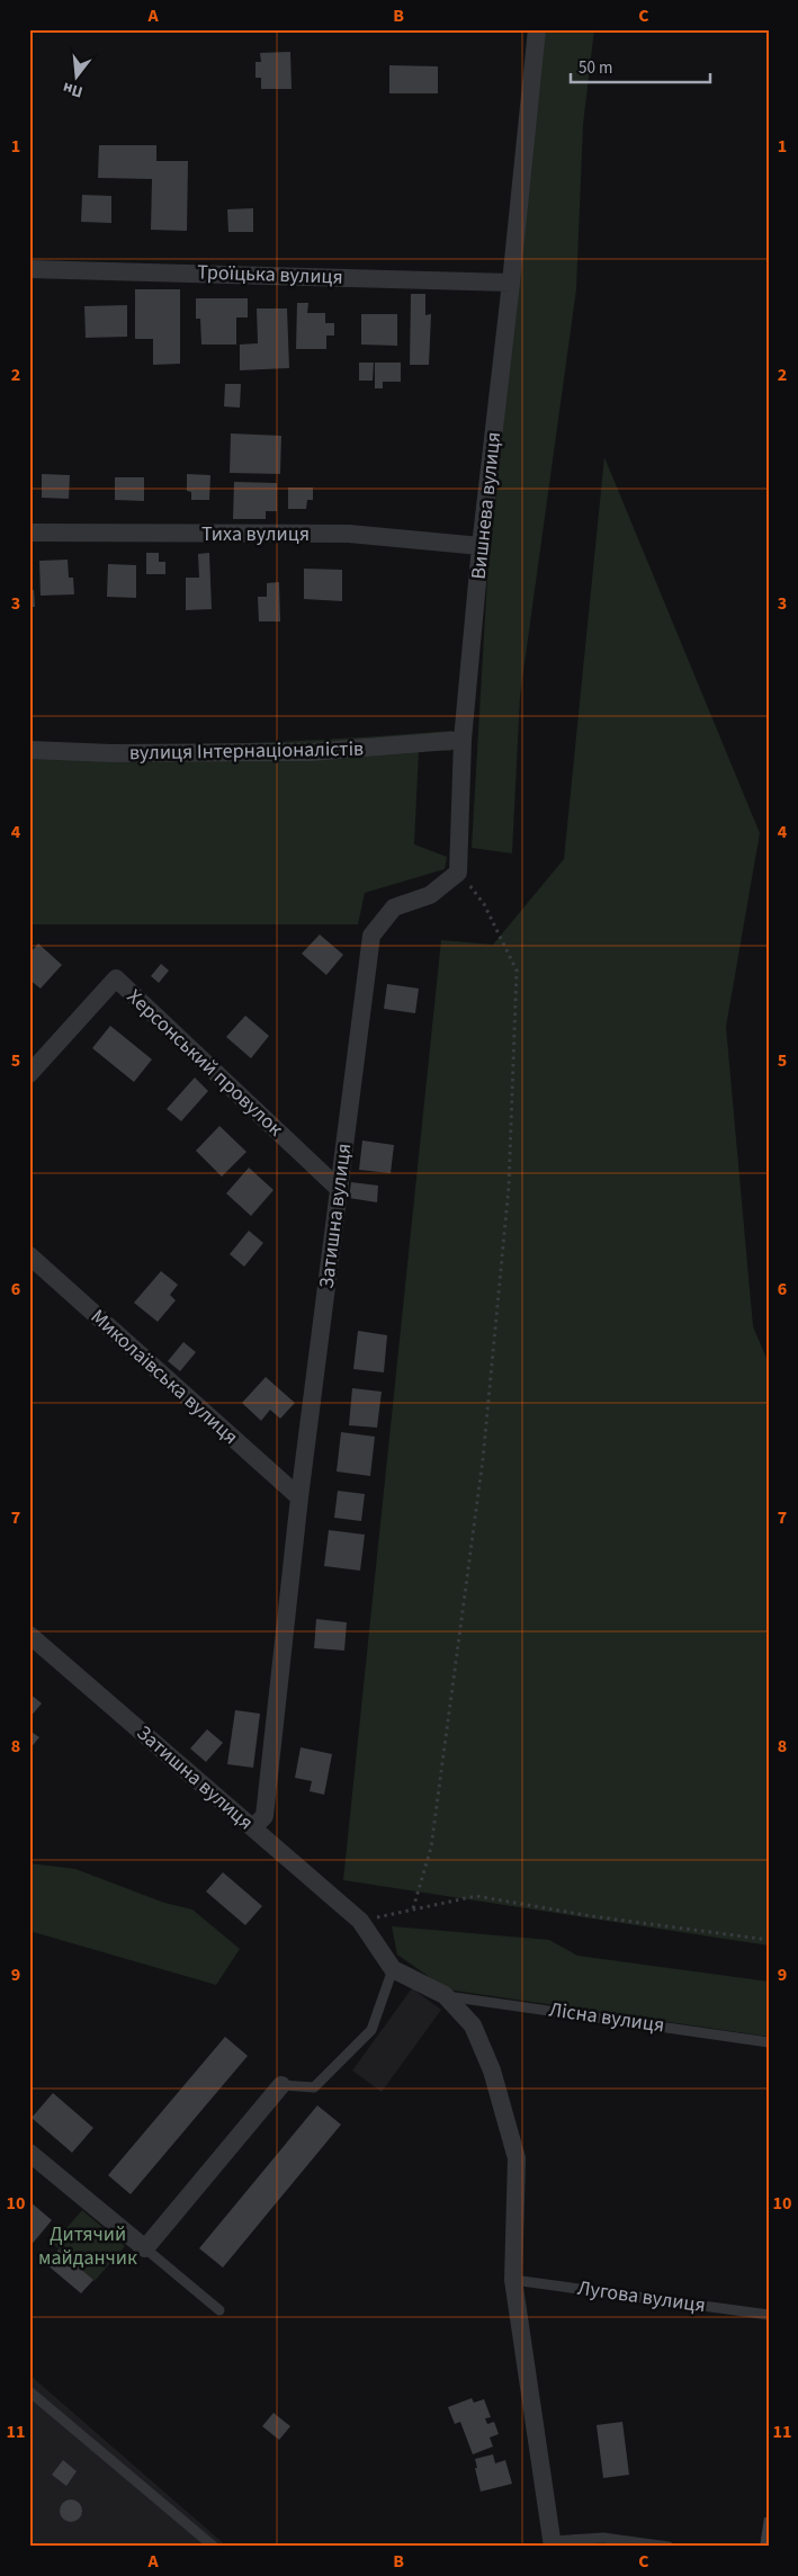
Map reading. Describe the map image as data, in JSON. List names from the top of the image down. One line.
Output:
{"streets":{"street":["Троїцька вулиця","Вишнева вулиця","Тиха вулиця","вулиця Інтернаціоналістів","Херсонський провулок","Затишна вулиця","Миколаївська вулиця"],"lane":["Лісна вулиця","Лугова вулиця"]},"crossings":[["Троїцька вулиця","Вишнева вулиця"],["Вишнева вулиця","Тиха вулиця"],["Вишнева вулиця","вулиця Інтернаціоналістів"],["Вишнева вулиця","Затишна вулиця"],["Херсонський провулок","Затишна вулиця"],["Затишна вулиця","Миколаївська вулиця"]],"parks":["Дитячий майданчик"],"scale_bar":"50 m","north":"bottom","grid":{"columns":["A","B","C"],"rows":["1","2","3","4","5","6","7","8","9","10","11"]}}
